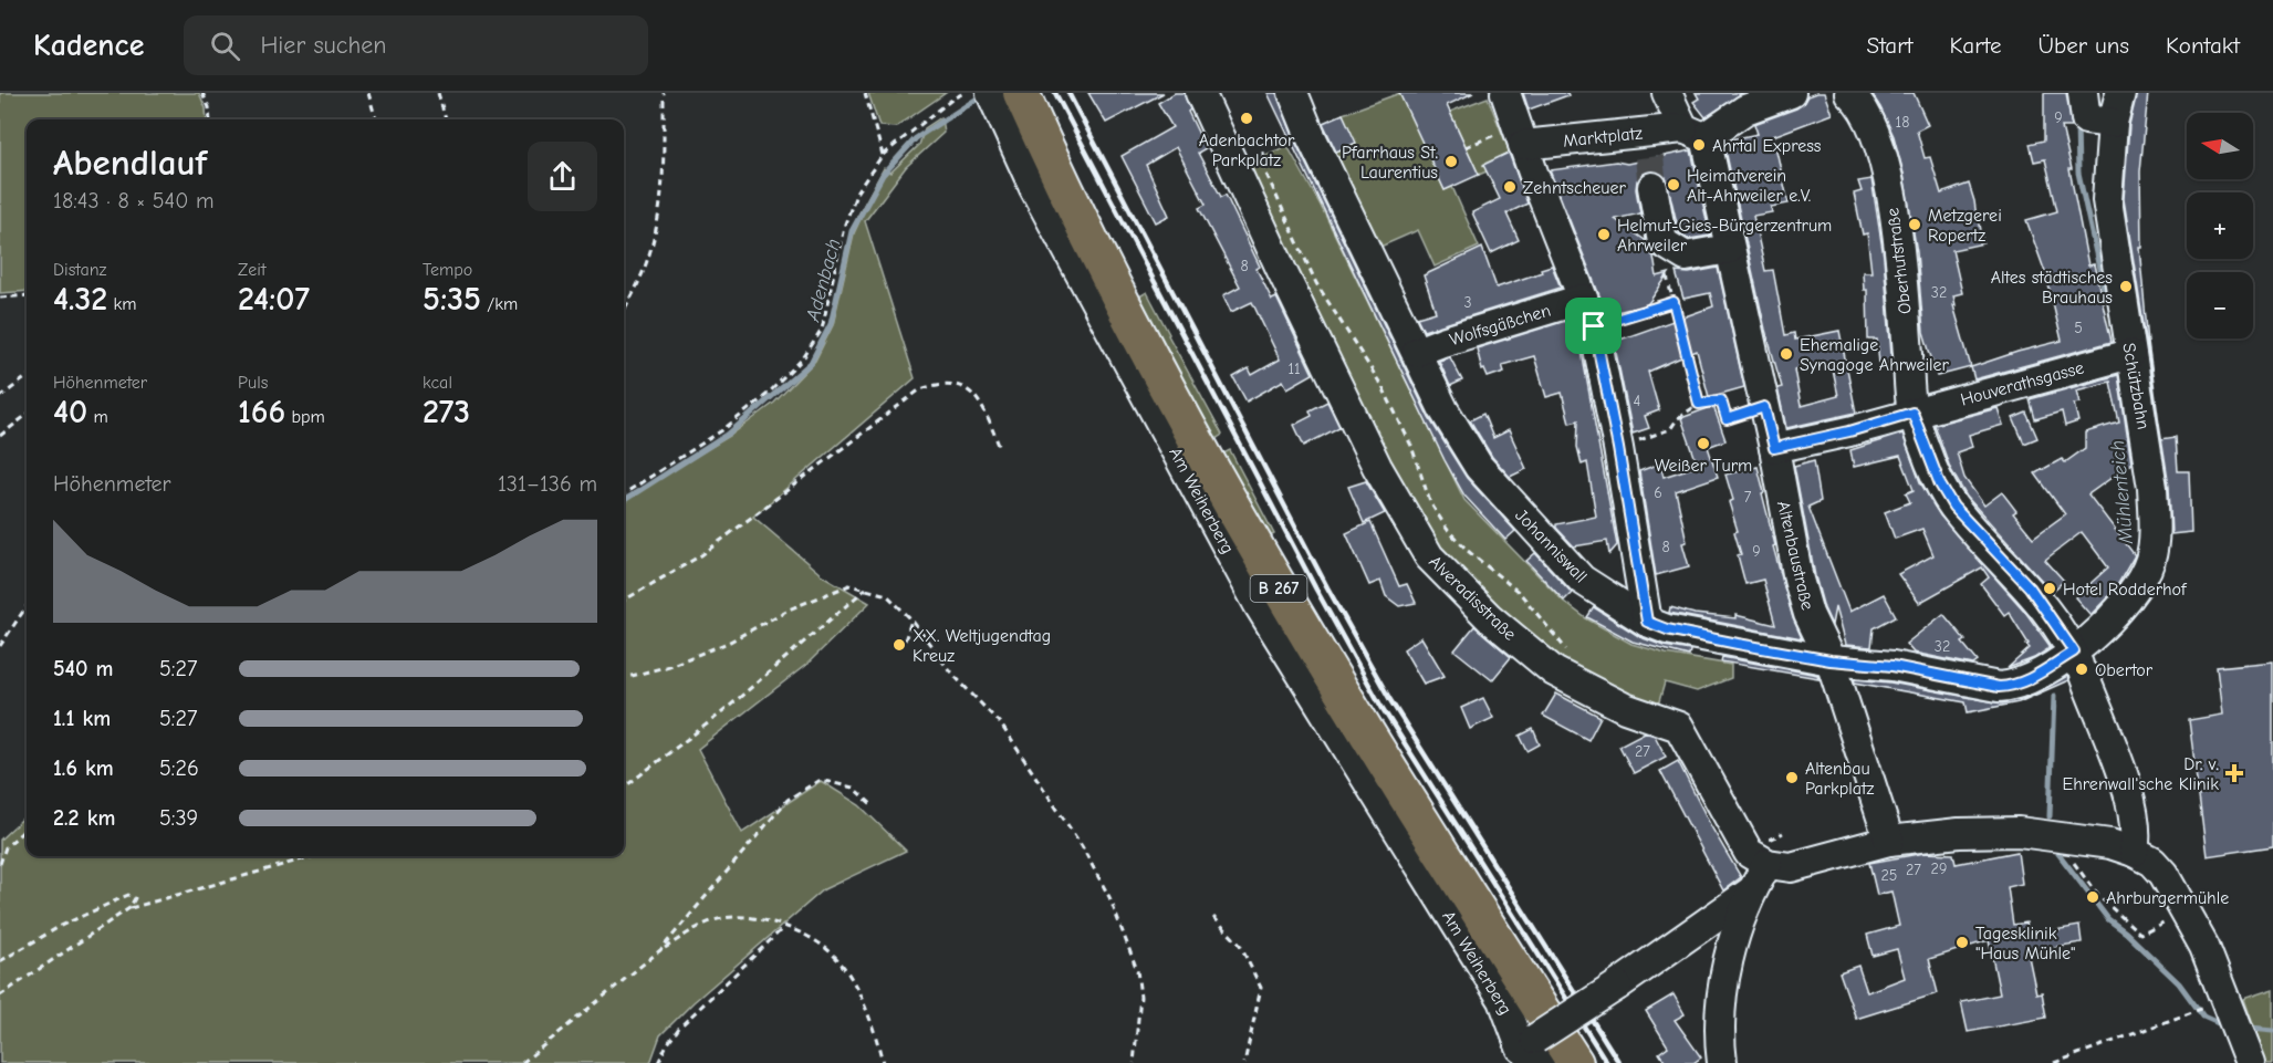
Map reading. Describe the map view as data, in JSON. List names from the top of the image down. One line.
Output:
{"streets":{"main road":["B 267"],"street":["Marktplatz","Oberhutstraße","Wolfsgäßchen","Houverathsgasse","Schützbahn","Am Weiherberg","Johanniswall","Altenbaustraße","Alveradisstraße"]},"crossings":[["Marktplatz","Altenbaustraße"],["Oberhutstraße","Houverathsgasse"],["Oberhutstraße","Schützbahn"],["Oberhutstraße","Johanniswall"],["Wolfsgäßchen","Johanniswall"],["Houverathsgasse","Schützbahn"],["Houverathsgasse","Altenbaustraße"],["Schützbahn","Johanniswall"],["Johanniswall","Altenbaustraße"]],"water":["Adenbach","Mühlenteich"],"places":{"other":["Adenbachtor Parkplatz","Ahrtal Express","Pfarrhaus St. Laurentius","Heimatverein Alt-Ahrweiler e.V.","Zehntscheuer","Metzgerei Ropertz","Helmut-Gies-Bürgerzentrum Ahrweiler","Altes städtisches Brauhaus","Ehemalige Synagoge Ahrweiler","Weißer Turm","Hotel Rodderhof","XX. Weltjugendtag Kreuz","Obertor","Altenbau Parkplatz","Ahrburgermühle","Tagesklinik \"Haus Mühle\""],"health":["Dr. v. Ehrenwall'sche Klinik"]},"house_numbers":["9","18","8","32","3","5","11","4","6","7","8","9","32","27","29","27","25"],"north":"left","page":{"header":"Kadence","search":"Hier suchen","nav":["Start","Karte","Über uns","Kontakt"],"map_buttons":["+","−"],"heading":["Abendlauf","18:43 · 8 × 540 m"],"stats":[["Distanz","4.32 km"],["Zeit","24:07"],["Tempo","5:35 /km"],["Höhenmeter","40 m"],["Puls","166 bpm"],["kcal","273"]],"chart":["Höhenmeter","131–136 m"],"list":[{"name":"540 m","note":"5:27"},{"name":"1.1 km","note":"5:27"},{"name":"1.6 km","note":"5:26"},{"name":"2.2 km","note":"5:39"}]}}
